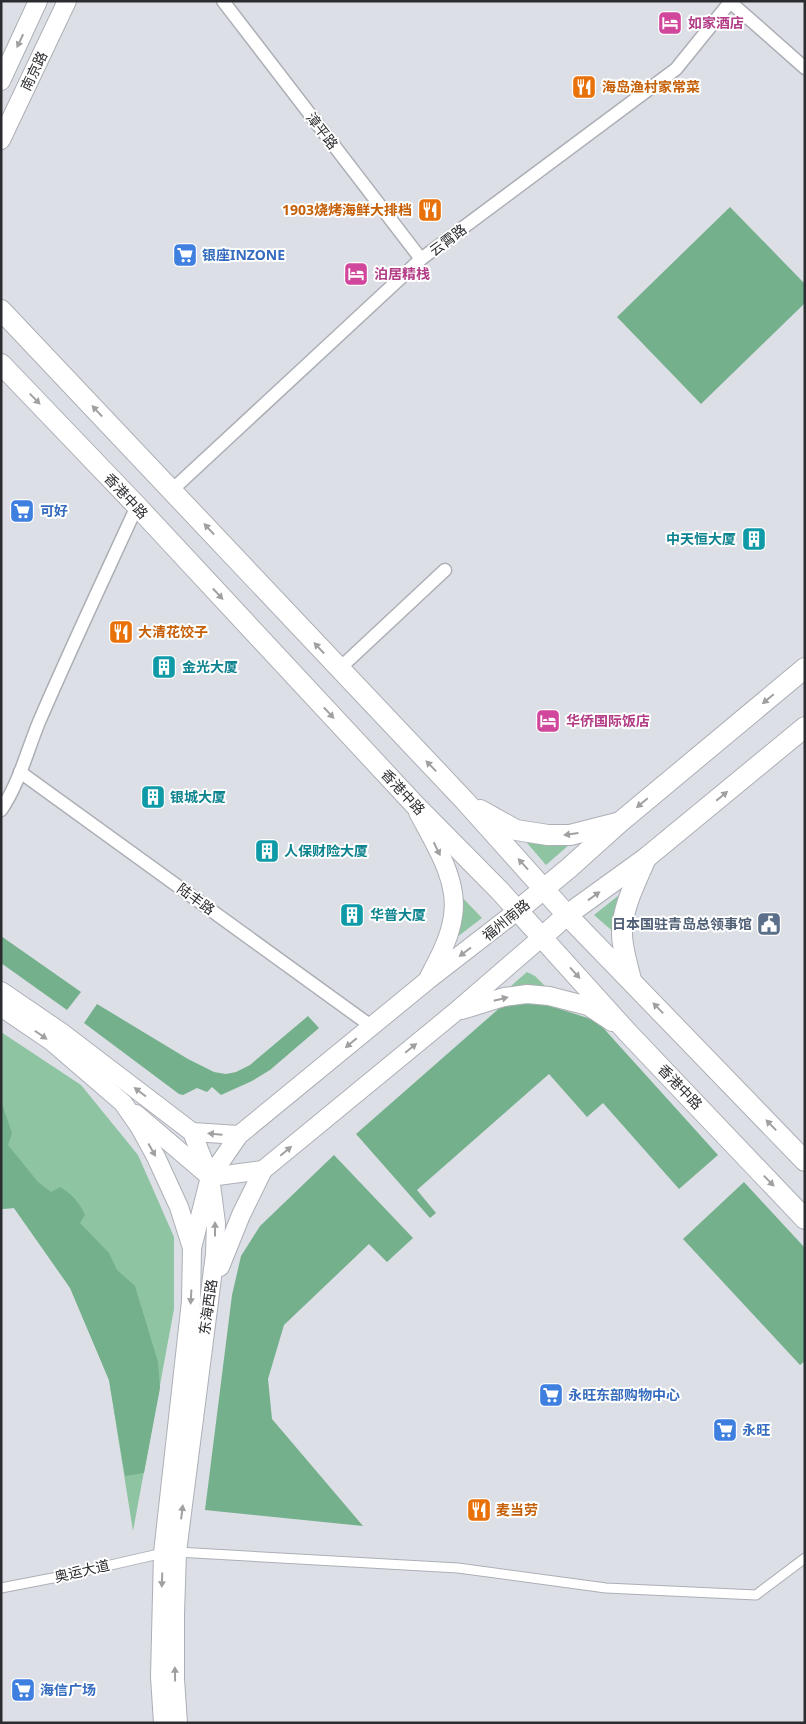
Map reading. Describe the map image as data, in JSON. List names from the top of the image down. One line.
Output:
{"streets":{"main road":["南京路","香港中路","福州南路","东海西路"],"street":["漳平路","云霄路","陆丰路","奥运大道"]},"crossings":[["漳平路","云霄路"],["香港中路","福州南路"],["陆丰路","福州南路"],["福州南路","东海西路"],["东海西路","奥运大道"]],"places":{"hotel":["如家酒店","泊居精栈","华侨国际饭店"],"restaurant":["海岛渔村家常菜","1903烧烤海鲜大排档","大清花饺子","麦当劳"],"supermarket":["银座INZONE","可好","永旺东部购物中心","永旺","海信广场"],"building":["中天恒大厦","金光大厦","银城大厦","人保财险大厦","华普大厦"],"public building":["日本国驻青岛总领事馆"]}}
